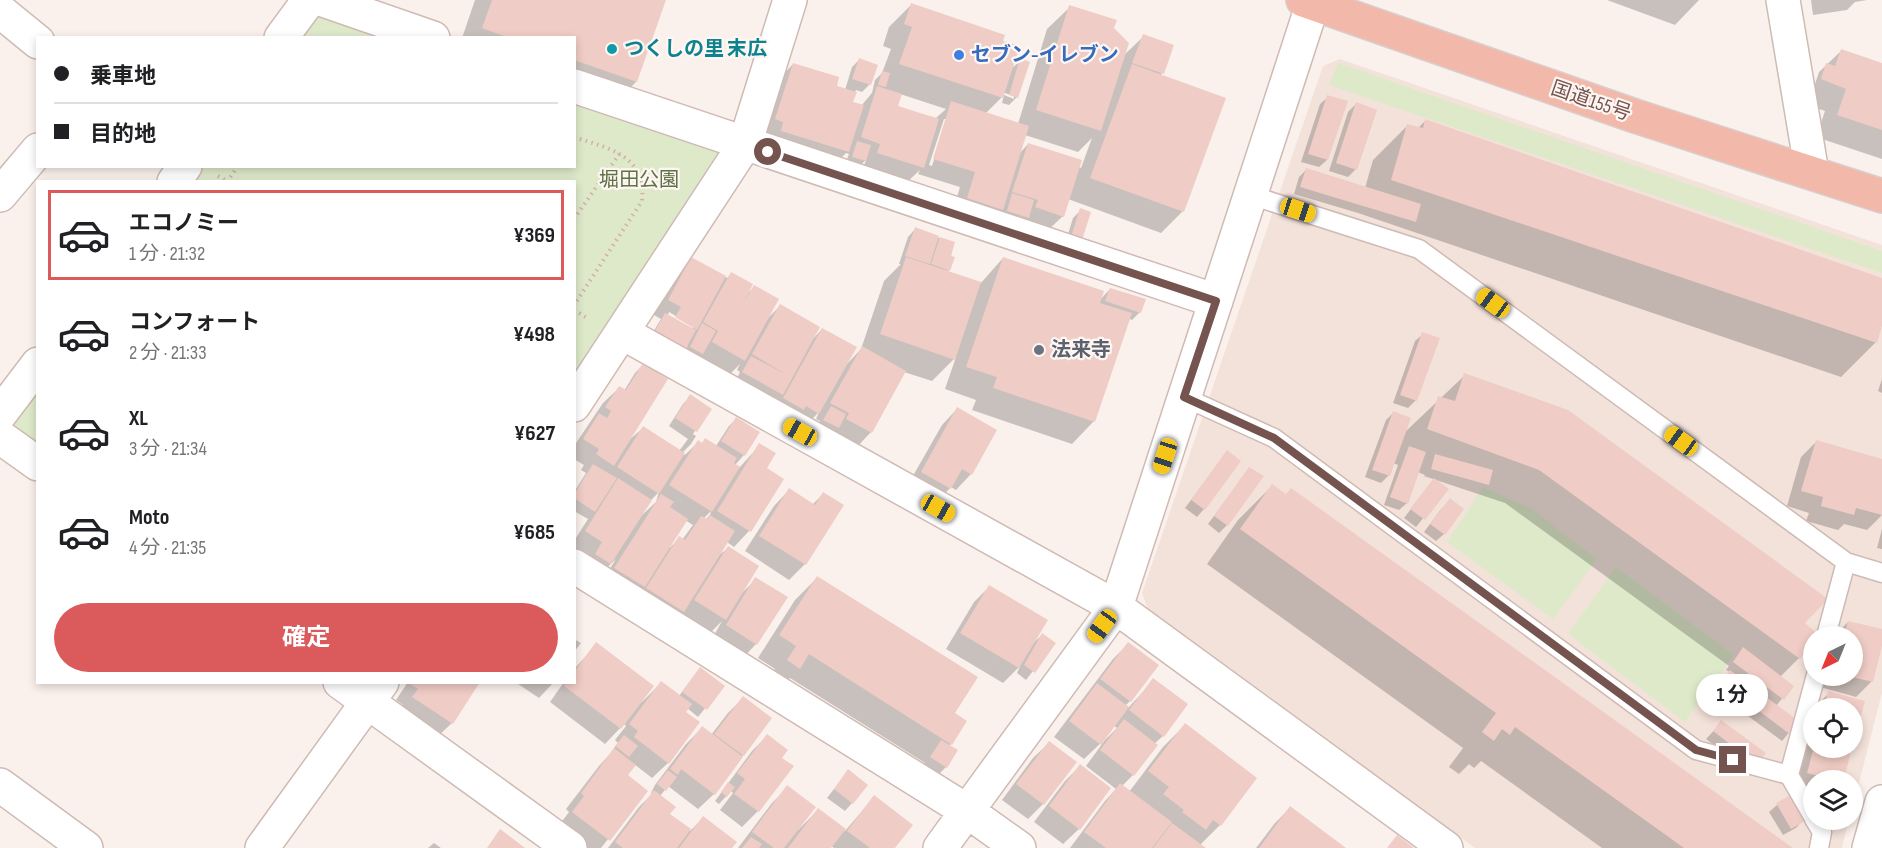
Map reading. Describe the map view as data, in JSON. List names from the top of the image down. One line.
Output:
{"streets":{"highway":["国道155号"]},"parks":["堀田公園"],"places":["つくしの里 末広","セブン-イレブン","法来寺"],"north":"bottom left","page":{"banner":["乗車地","目的地"],"list":[{"name":"エコノミー","note":"1 分 · 21:32","value":"¥369"},{"name":"コンフォート","note":"2 分 · 21:33","value":"¥498"},{"name":"XL","note":"3 分 · 21:34","value":"¥627"},{"name":"Moto","note":"4 分 · 21:35","value":"¥685"}],"buttons":"確定","bubble":"1 分"}}
